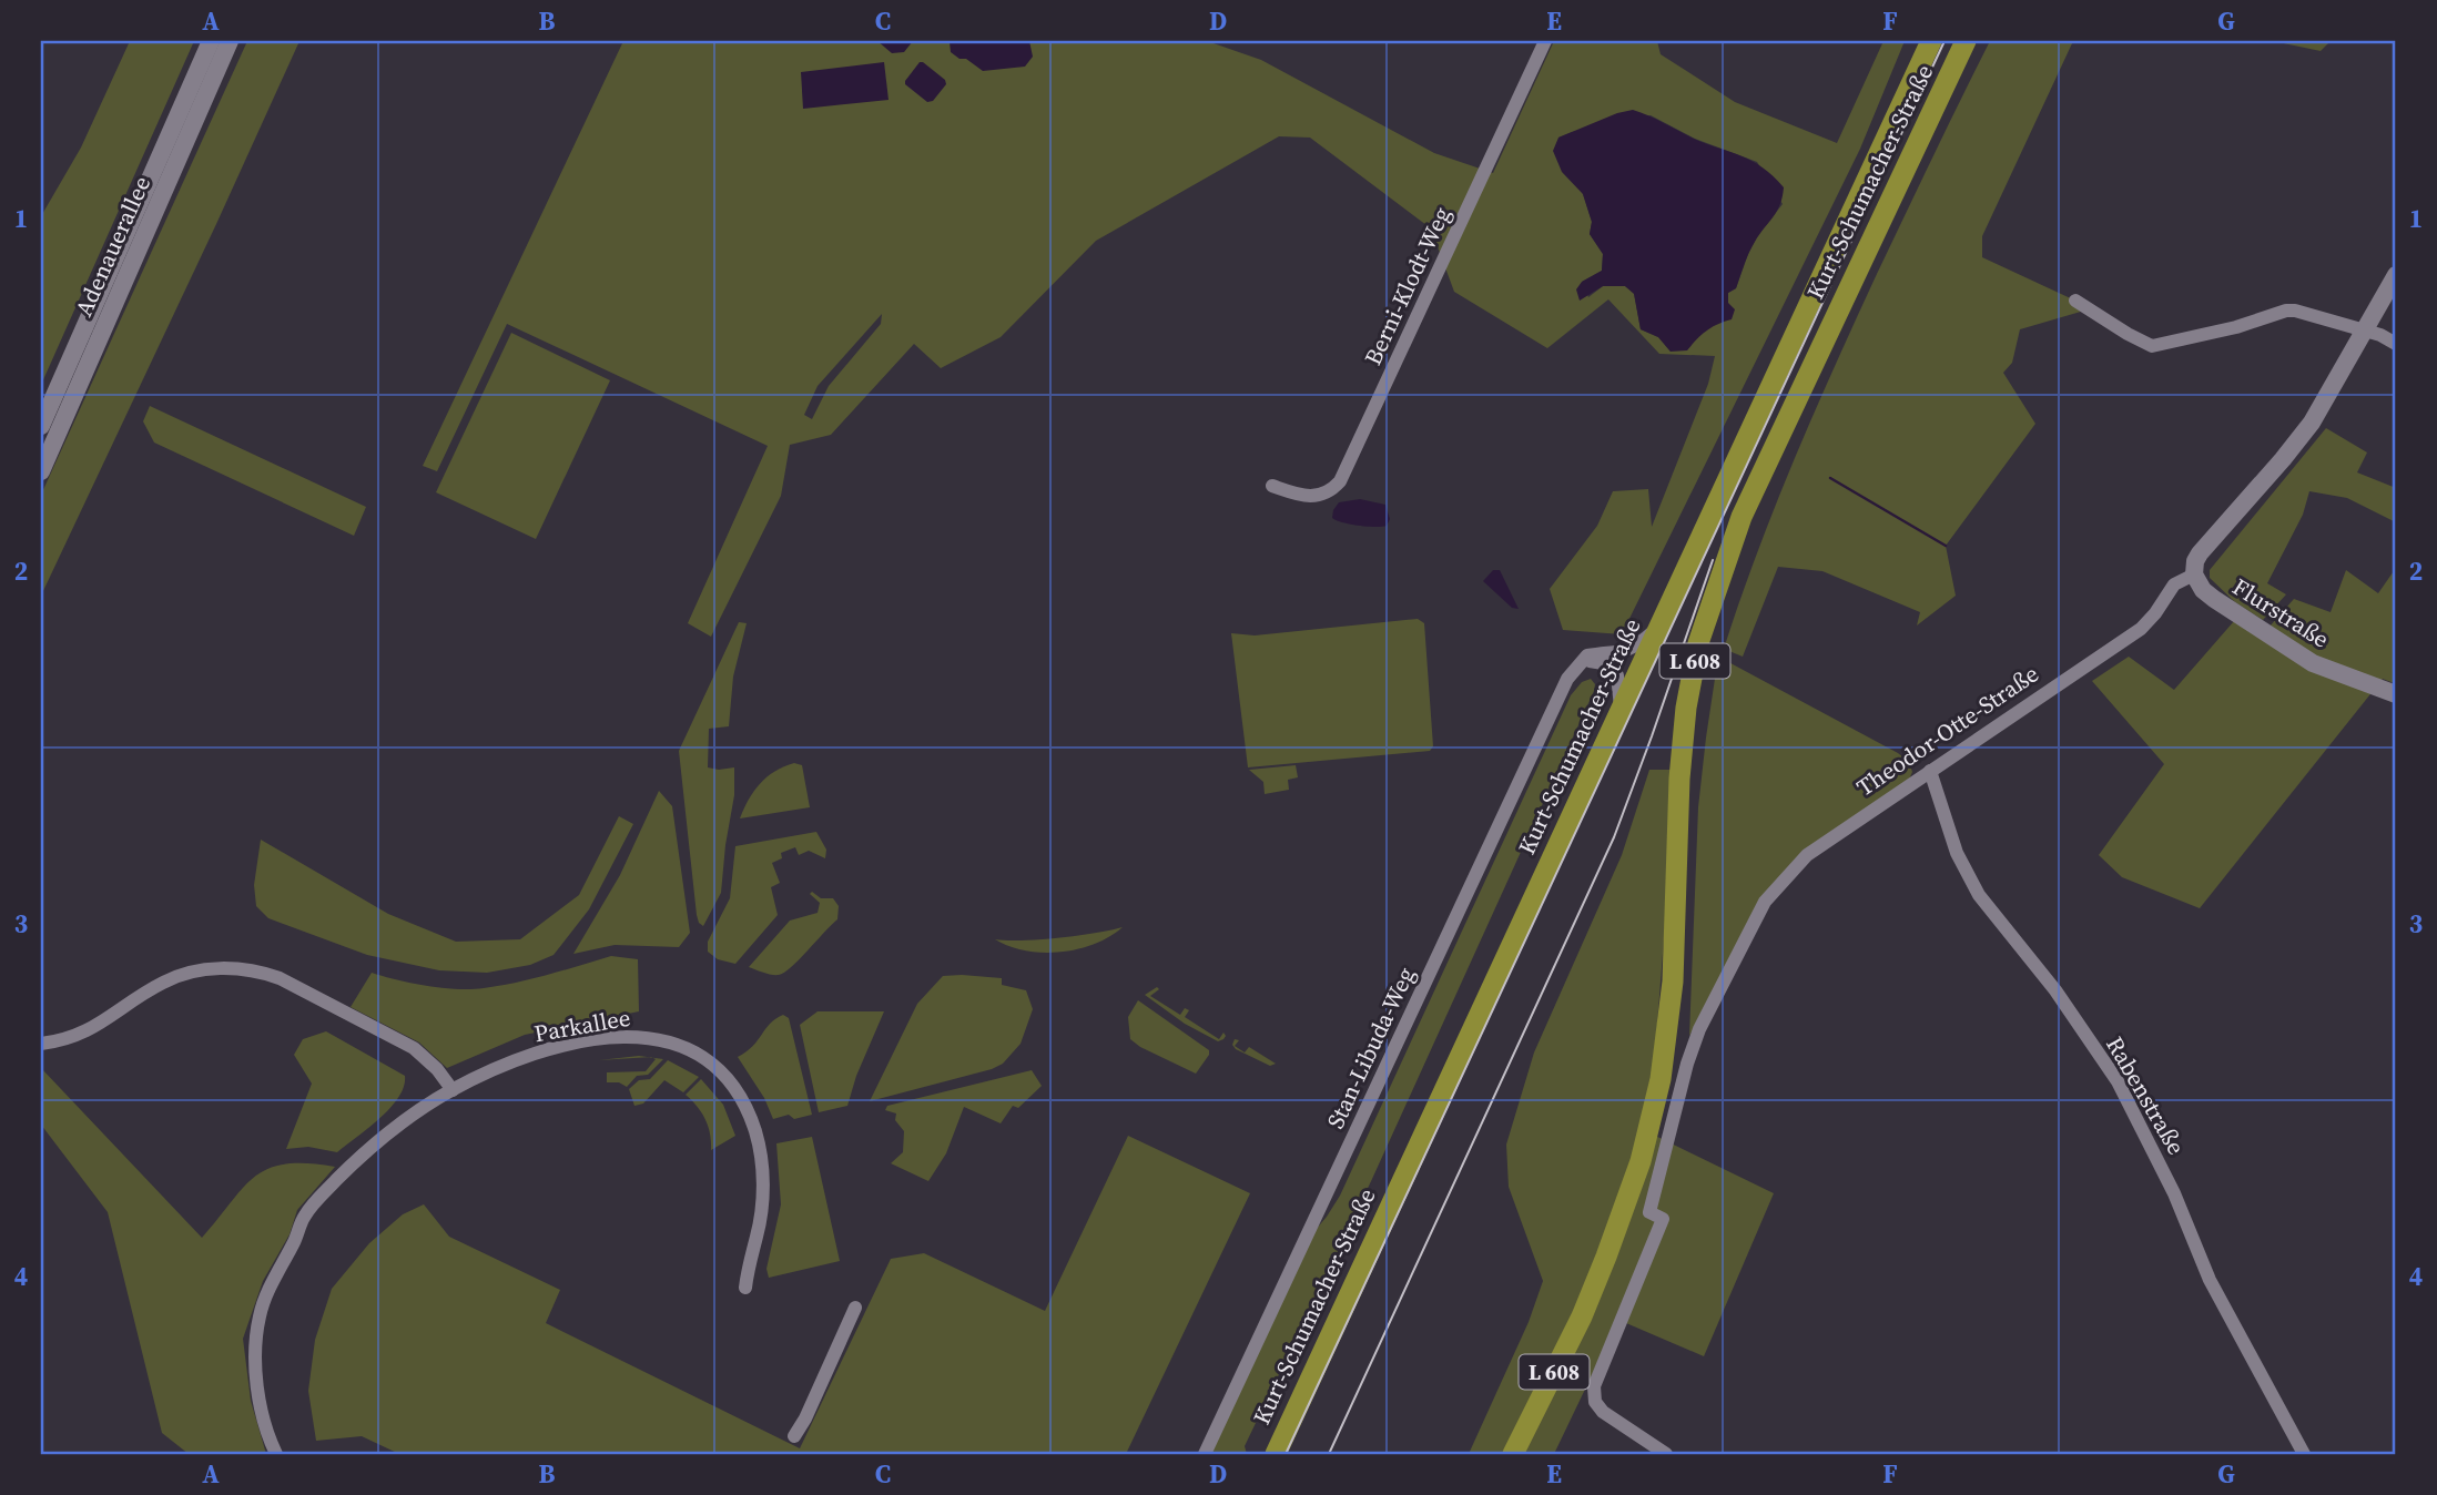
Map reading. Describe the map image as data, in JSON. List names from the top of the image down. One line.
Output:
{"streets":{"main road":["Kurt-Schumacher-Straße","Adenauerallee","Flurstraße","L 608","Theodor-Otte-Straße"],"street":["Berni-Klodt-Weg","Parkallee","Stan-Libuda-Weg","Rabenstraße"]},"crossings":[["Flurstraße","Theodor-Otte-Straße"],["Theodor-Otte-Straße","Rabenstraße"]],"grid":{"columns":["A","B","C","D","E","F","G"],"rows":["1","2","3","4"]}}
